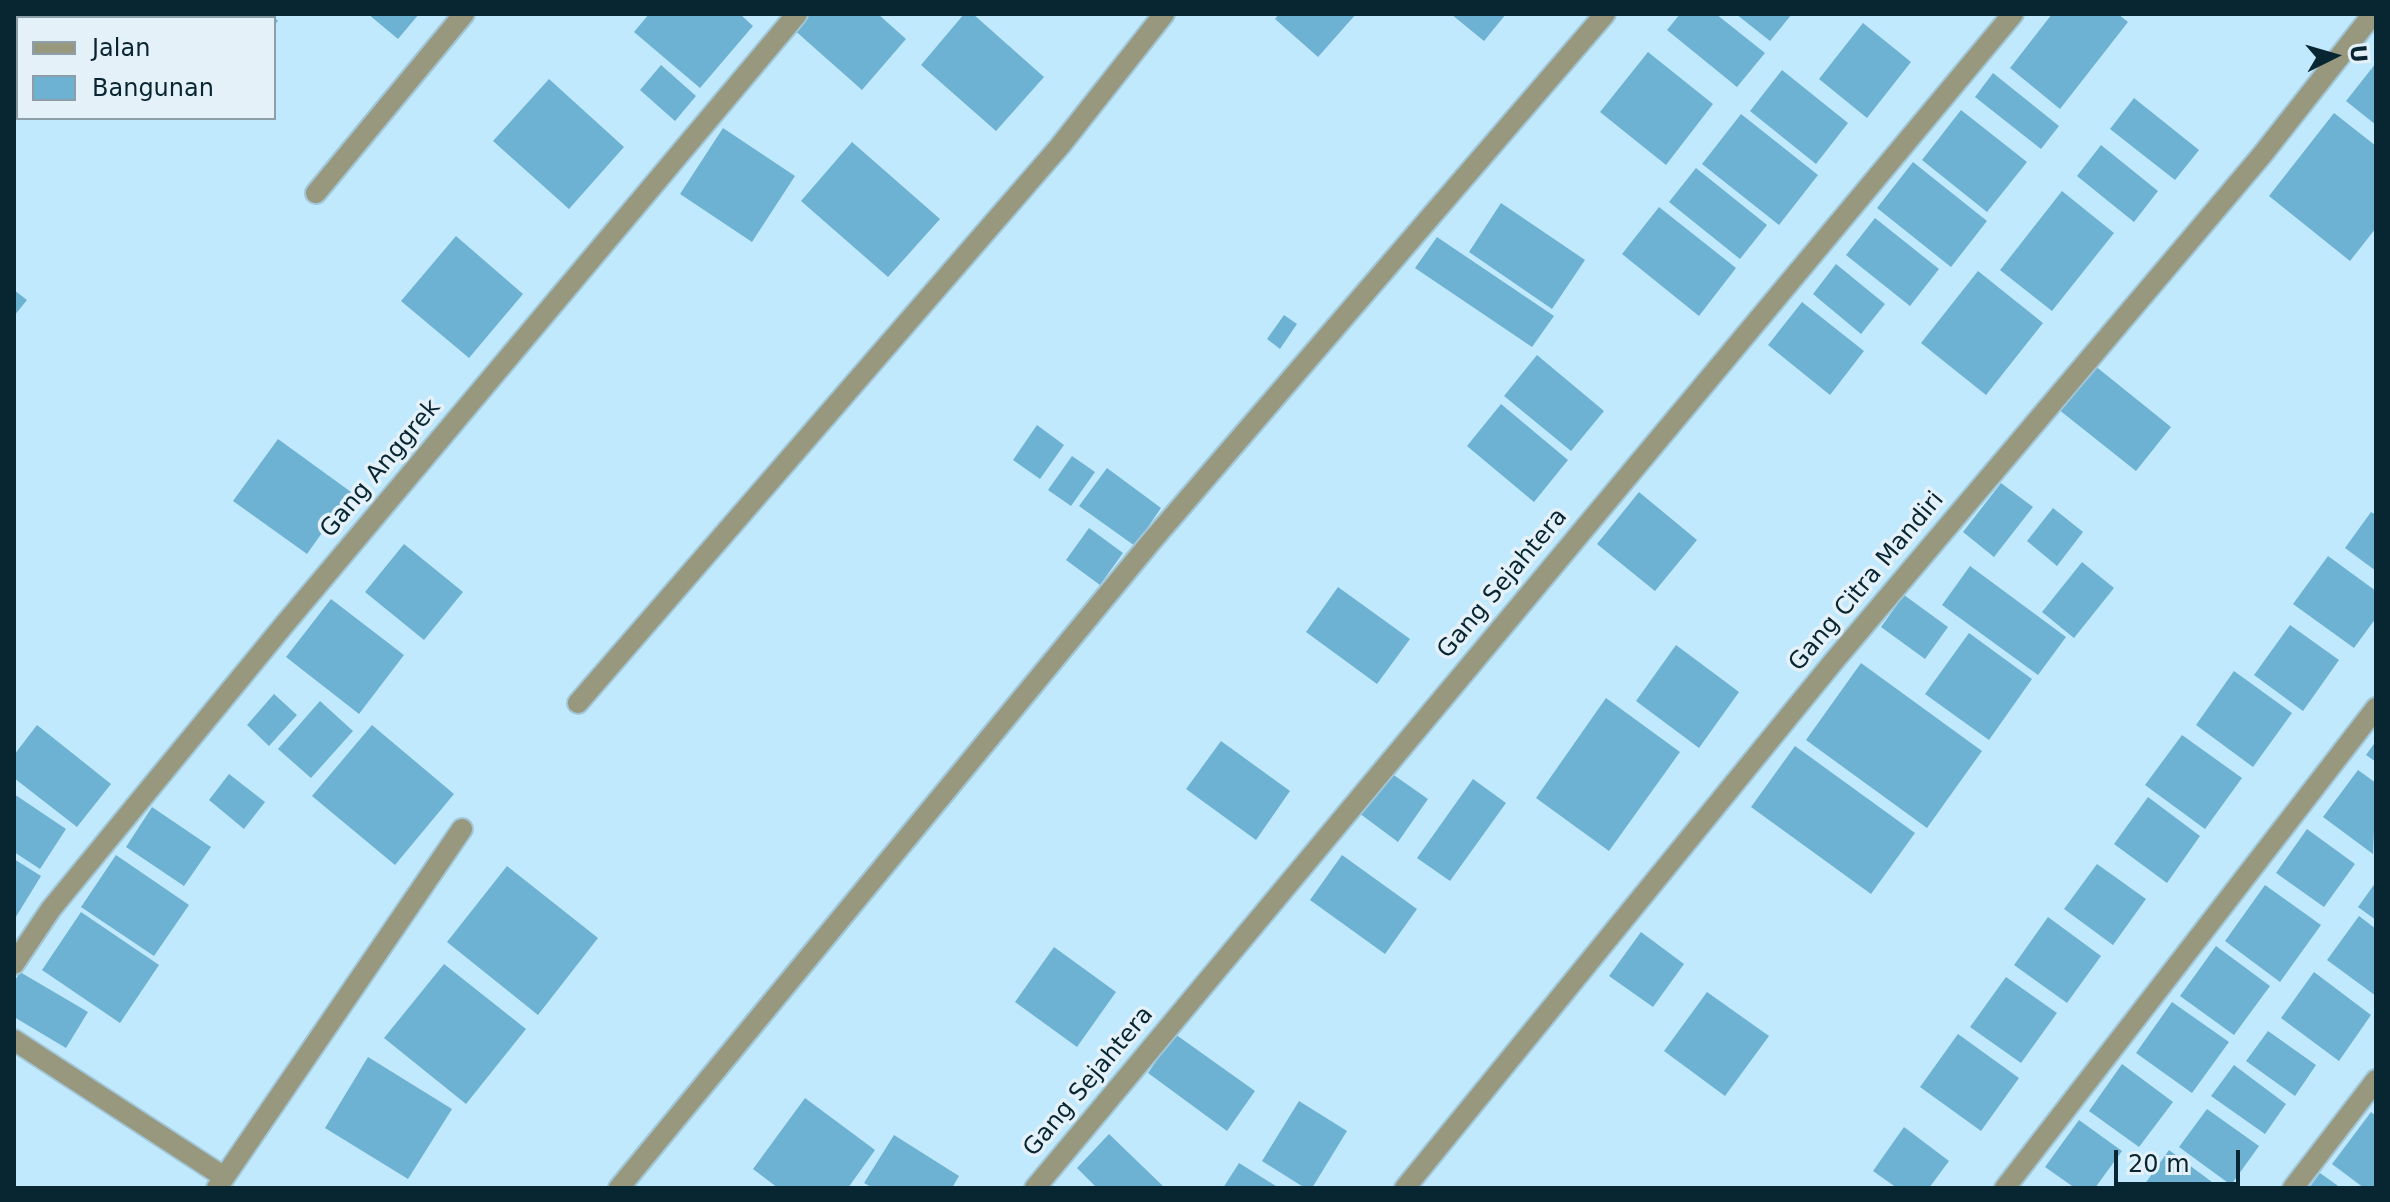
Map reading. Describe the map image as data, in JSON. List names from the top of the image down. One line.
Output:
{"streets":{"street":["Gang Anggrek","Gang Citra Mandiri","Gang Sejahtera"]},"legend":["Jalan","Bangunan"],"scale_bar":"20 m","north":"right"}
